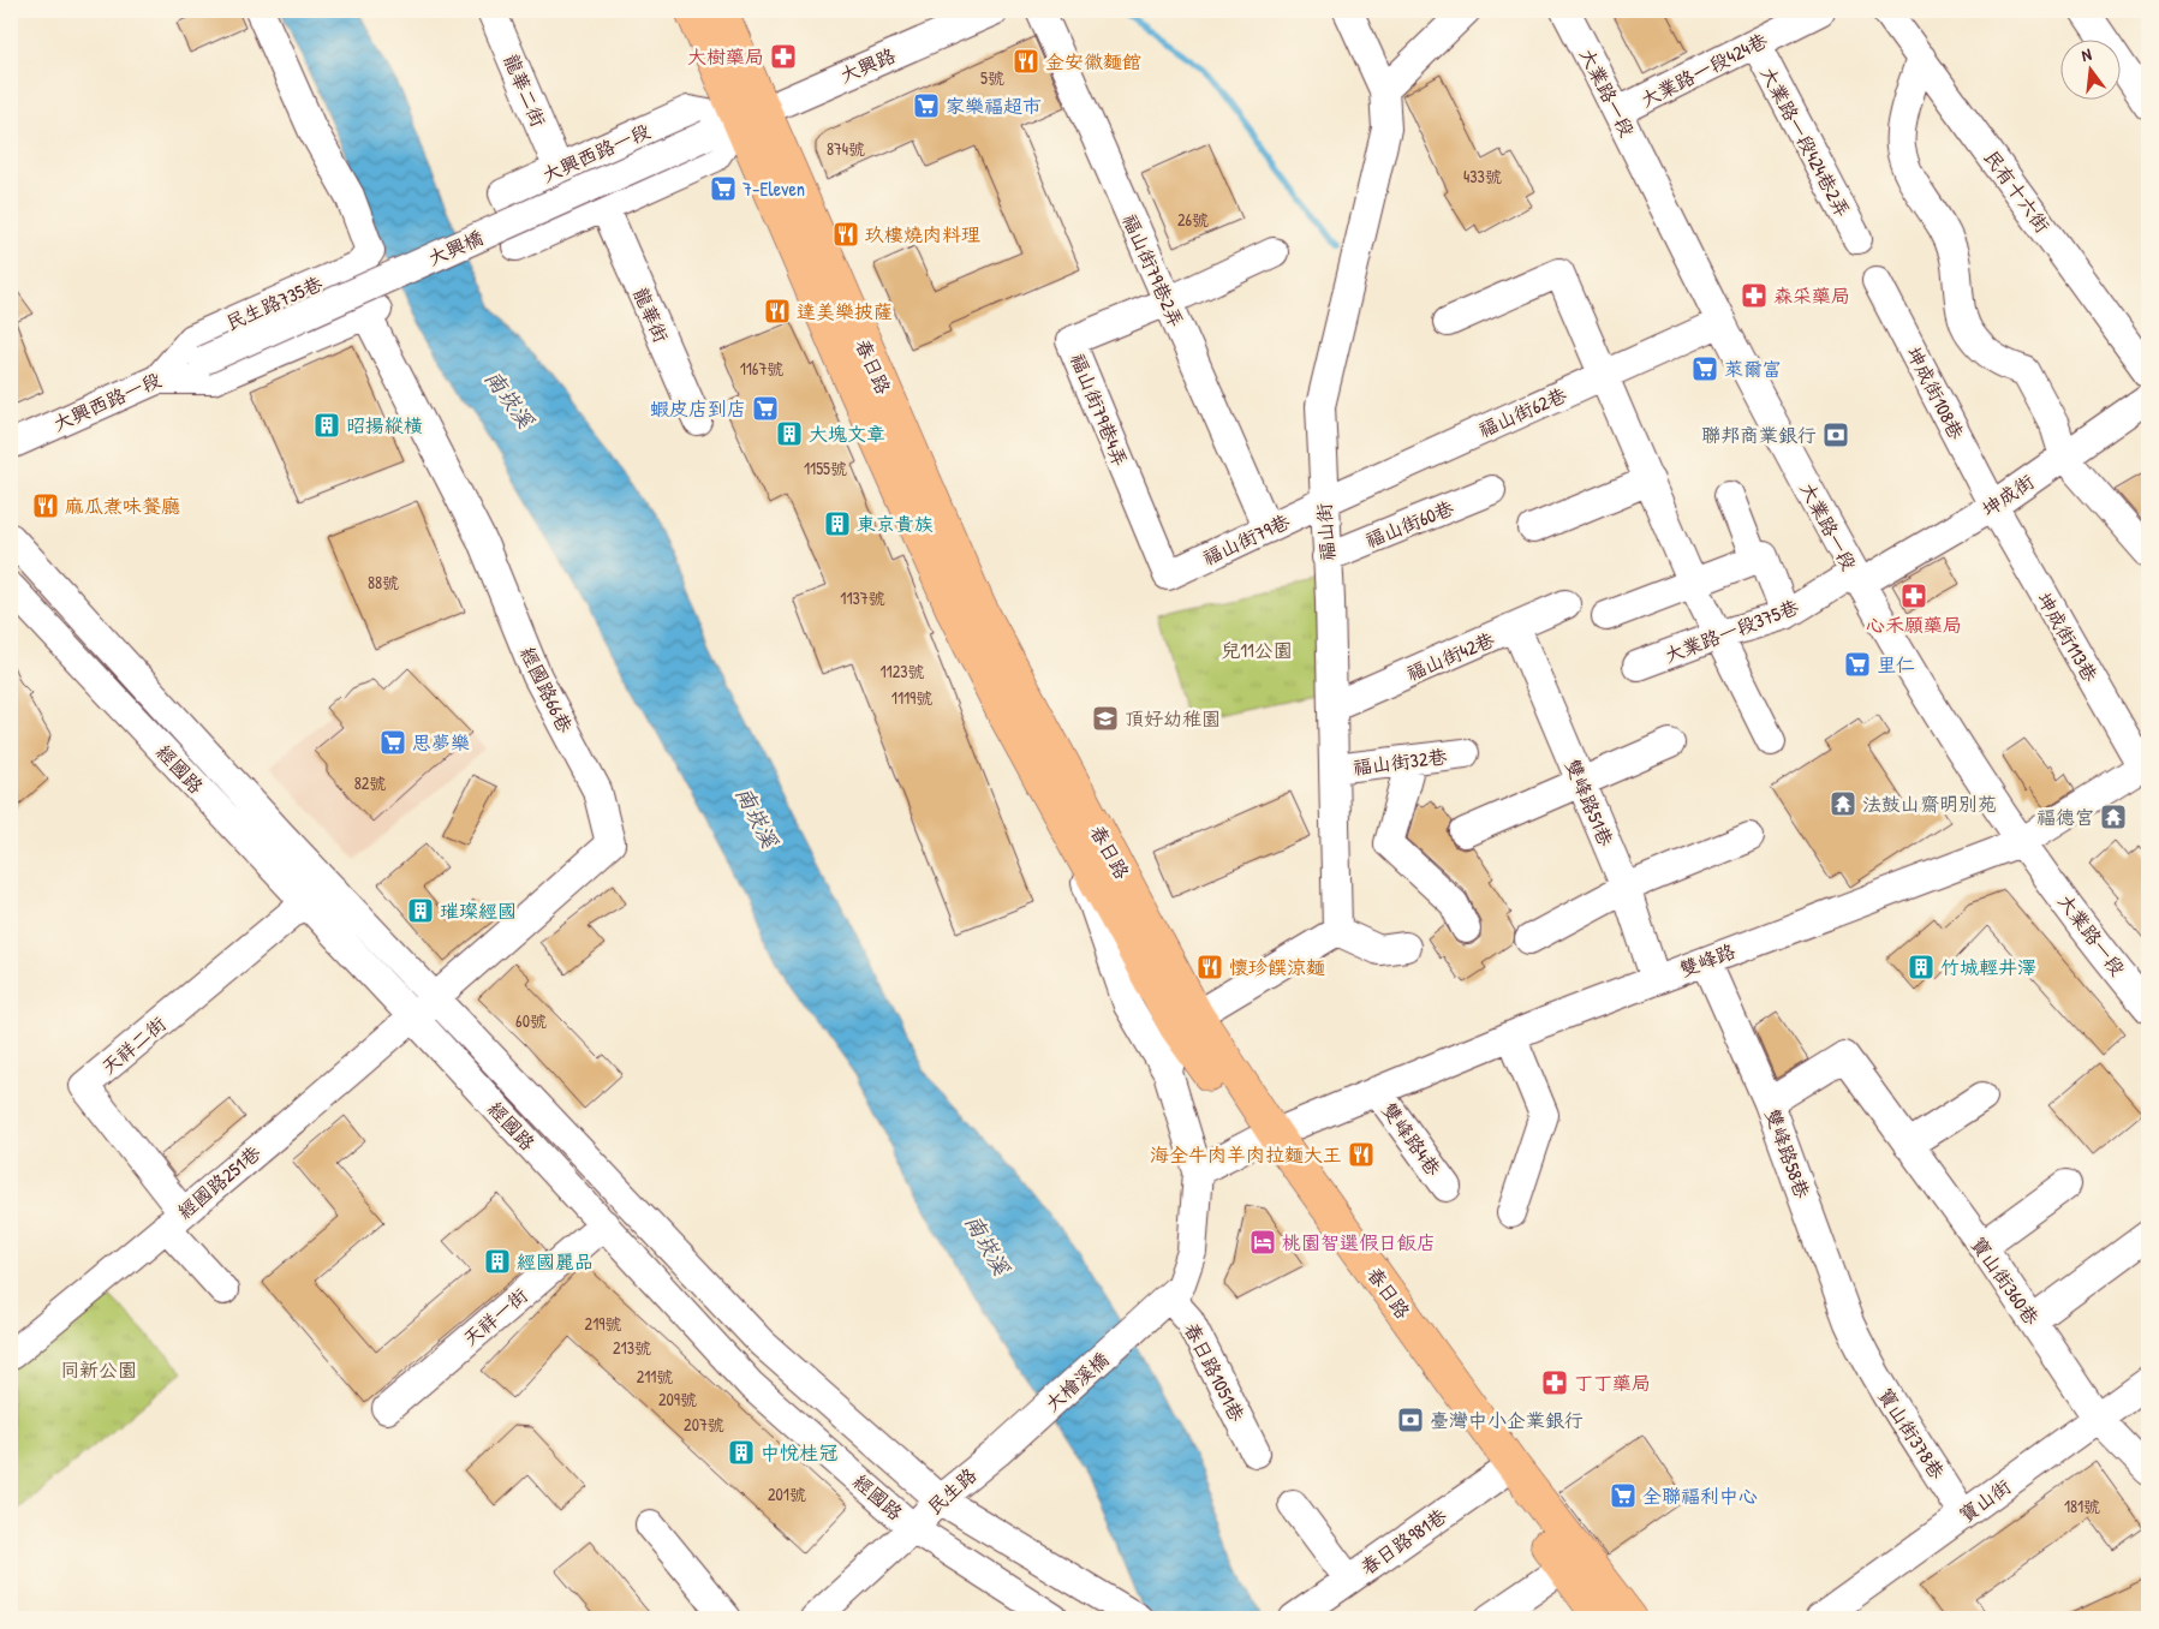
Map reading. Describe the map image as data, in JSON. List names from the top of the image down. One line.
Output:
{"streets":{"main road":["春日路"],"street":["大興路","大業路一段424巷","龍華二街","大業路一段","大業路一段424巷2弄","大興西路一段","民有十六街","大興橋","福山街79巷2弄","民生路735巷","龍華街","坤成街108巷","福山街79巷4弄","福山街62巷","坤成街","福山街60巷","福山街","福山街79巷","大業路一段375巷","坤成街113巷","福山街42巷","經國路66巷","福山街32巷","經國路","雙峰路51巷","雙峰路","天祥二街","雙峰路4巷","雙峰路58巷","經國路251巷","寶山街360巷","天祥一街","春日路1051巷","大檜溪橋","寶山街378巷","民生路","寶山街","春日路981巷"]},"crossings":[["大興路","大興西路一段"],["大興路","大興橋"],["大興路","春日路"],["大業路一段424巷","大業路一段"],["大業路一段424巷","大業路一段424巷2弄"],["龍華二街","大興西路一段"],["大業路一段","福山街62巷"],["大業路一段","坤成街"],["大業路一段","大業路一段375巷"],["大業路一段","雙峰路"],["大興西路一段","大興橋"],["大興西路一段","民生路735巷"],["大興西路一段","龍華街"],["大興西路一段","春日路"],["大興西路一段","經國路66巷"],["大興橋","春日路"],["福山街79巷2弄","福山街79巷4弄"],["福山街79巷2弄","福山街79巷"],["民生路735巷","經國路66巷"],["春日路","雙峰路"],["春日路","春日路981巷"],["坤成街108巷","坤成街"],["坤成街108巷","坤成街113巷"],["福山街79巷4弄","福山街79巷"],["福山街62巷","福山街"],["福山街62巷","福山街79巷"],["坤成街","大業路一段375巷"],["坤成街","坤成街113巷"],["福山街60巷","福山街"],["福山街","福山街79巷"],["福山街","福山街42巷"],["福山街","福山街32巷"],["坤成街113巷","雙峰路"],["福山街42巷","雙峰路51巷"],["經國路66巷","經國路"],["經國路66巷","經國路251巷"],["經國路","天祥二街"],["經國路","經國路251巷"],["經國路","天祥一街"],["經國路","民生路"],["雙峰路51巷","雙峰路"],["雙峰路","雙峰路4巷"],["雙峰路","雙峰路58巷"],["天祥二街","經國路251巷"],["雙峰路58巷","寶山街360巷"],["雙峰路58巷","寶山街378巷"],["寶山街360巷","寶山街"],["春日路1051巷","大檜溪橋"],["大檜溪橋","民生路"],["寶山街378巷","寶山街"]],"water":["南崁溪"],"parks":["兒11公園","同新公園"],"places":{"pharmacy":["大樹藥局","森采藥局","心禾願藥局","丁丁藥局"],"restaurant":["金安徽麵館","玖樓燒肉料理","達美樂披薩","麻瓜煮味餐廳","懷珍饌涼麵","海全牛肉羊肉拉麵大王"],"supermarket":["家樂福超市","7-Eleven","萊爾富","蝦皮店到店","里仁","思夢樂","全聯福利中心"],"building":["昭揚縱橫","大塊文章","東京貴族","璀璨經國","竹城輕井澤","經國麗品","中悅桂冠"],"bank":["聯邦商業銀行","臺灣中小企業銀行"],"school or university":["頂好幼稚園"],"temple":["法鼓山齋明別苑","福德宮"],"hotel":["桃園智選假日飯店"]},"house_numbers":["5號","874號","433號","26號","1167號","1155號","88號","1137號","1123號","1119號","82號","60號","219號","213號","211號","209號","207號","201號","181號"],"north":"top"}
